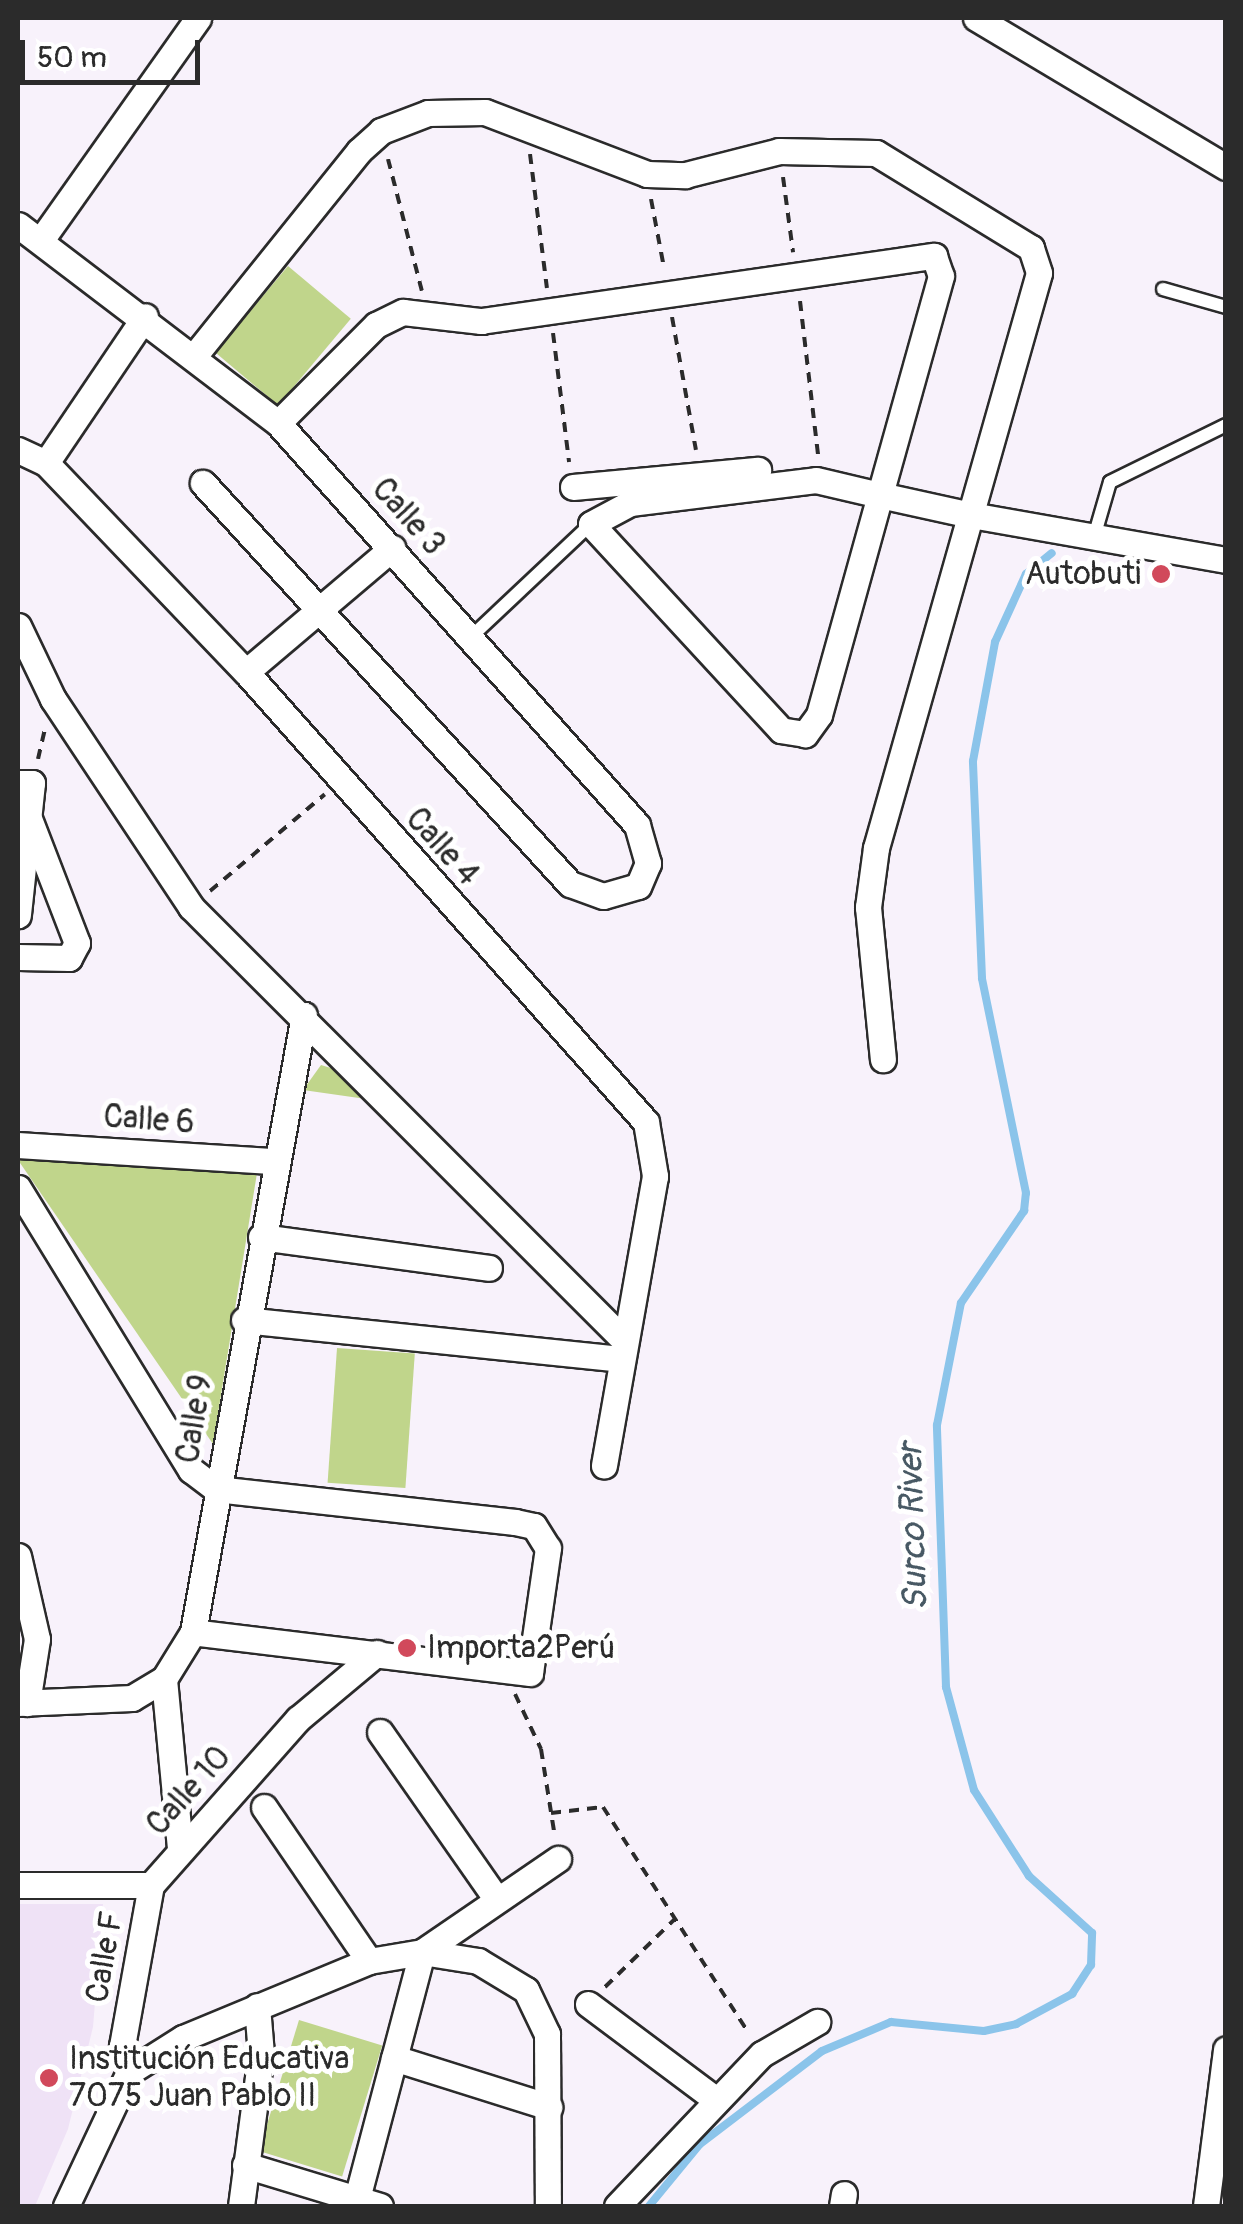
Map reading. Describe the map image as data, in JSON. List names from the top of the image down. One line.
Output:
{"streets":{"street":["Calle 3","Calle 4","Calle 6","Calle 9","Calle 10","Calle F"]},"crossings":[["Calle 6","Calle 9"],["Calle 10","Calle F"]],"water":["Surco River"],"places":["Autobuti","Importa2Perú","Institución Educativa 7075 Juan Pablo II"],"scale_bar":"50 m"}
